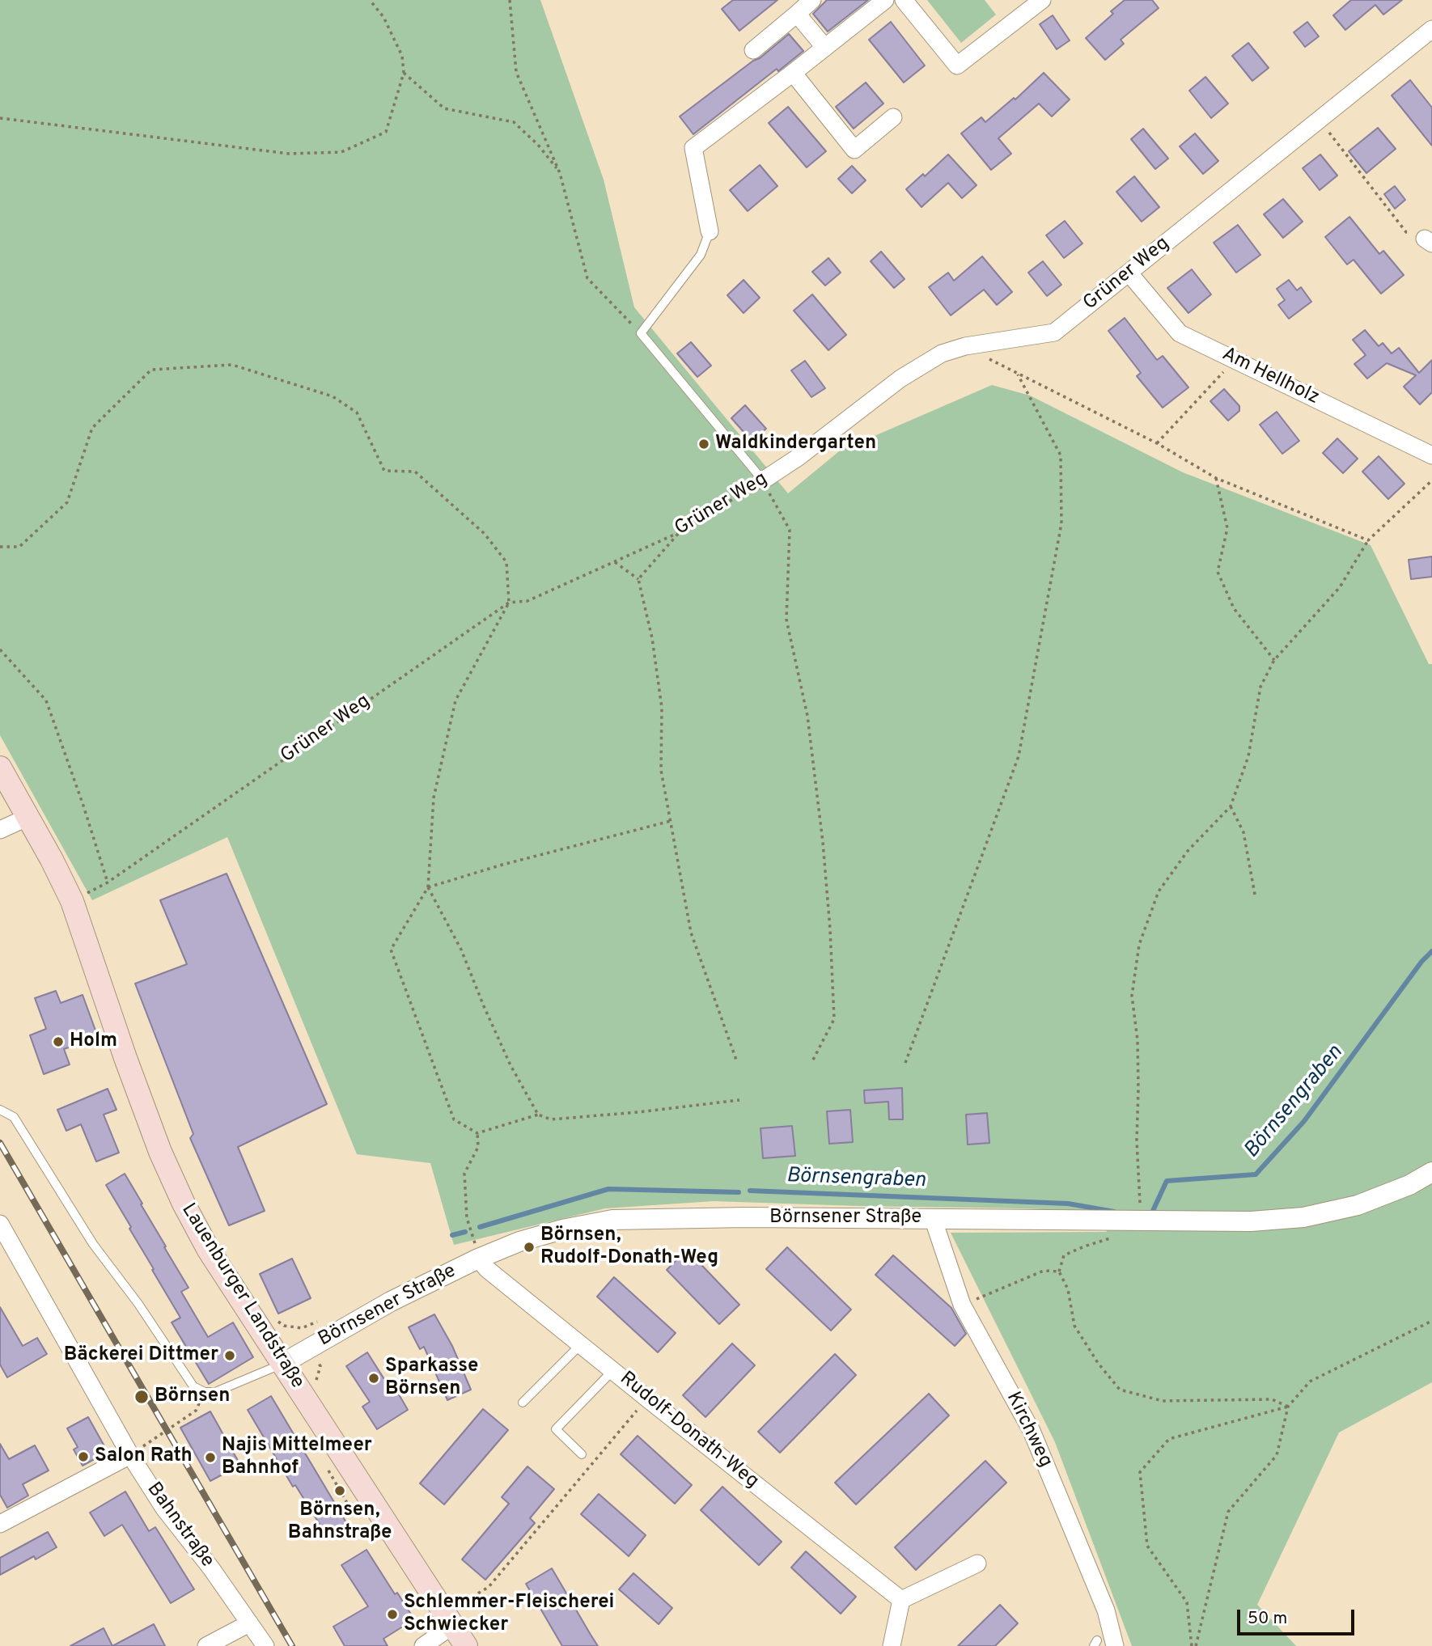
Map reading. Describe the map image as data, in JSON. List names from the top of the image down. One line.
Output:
{"streets":{"main road":["Lauenburger Landstraße"],"street":["Grüner Weg","Am Hellholz","Börnsener Straße","Kirchweg","Rudolf-Donath-Weg","Bahnstraße"]},"crossings":[["Grüner Weg","Am Hellholz"],["Grüner Weg","Lauenburger Landstraße"],["Börnsener Straße","Lauenburger Landstraße"],["Börnsener Straße","Kirchweg"],["Börnsener Straße","Rudolf-Donath-Weg"]],"water":["Börnsengraben"],"places":["Waldkindergarten","Holm","Börnsen, Rudolf-Donath-Weg","Bäckerei Dittmer","Sparkasse Börnsen","Börnsen","Salon Rath","Najis Mittelmeer Bahnhof","Börnsen, Bahnstraße","Schlemmer-Fleischerei Schwiecker"],"scale_bar":"50 m"}
